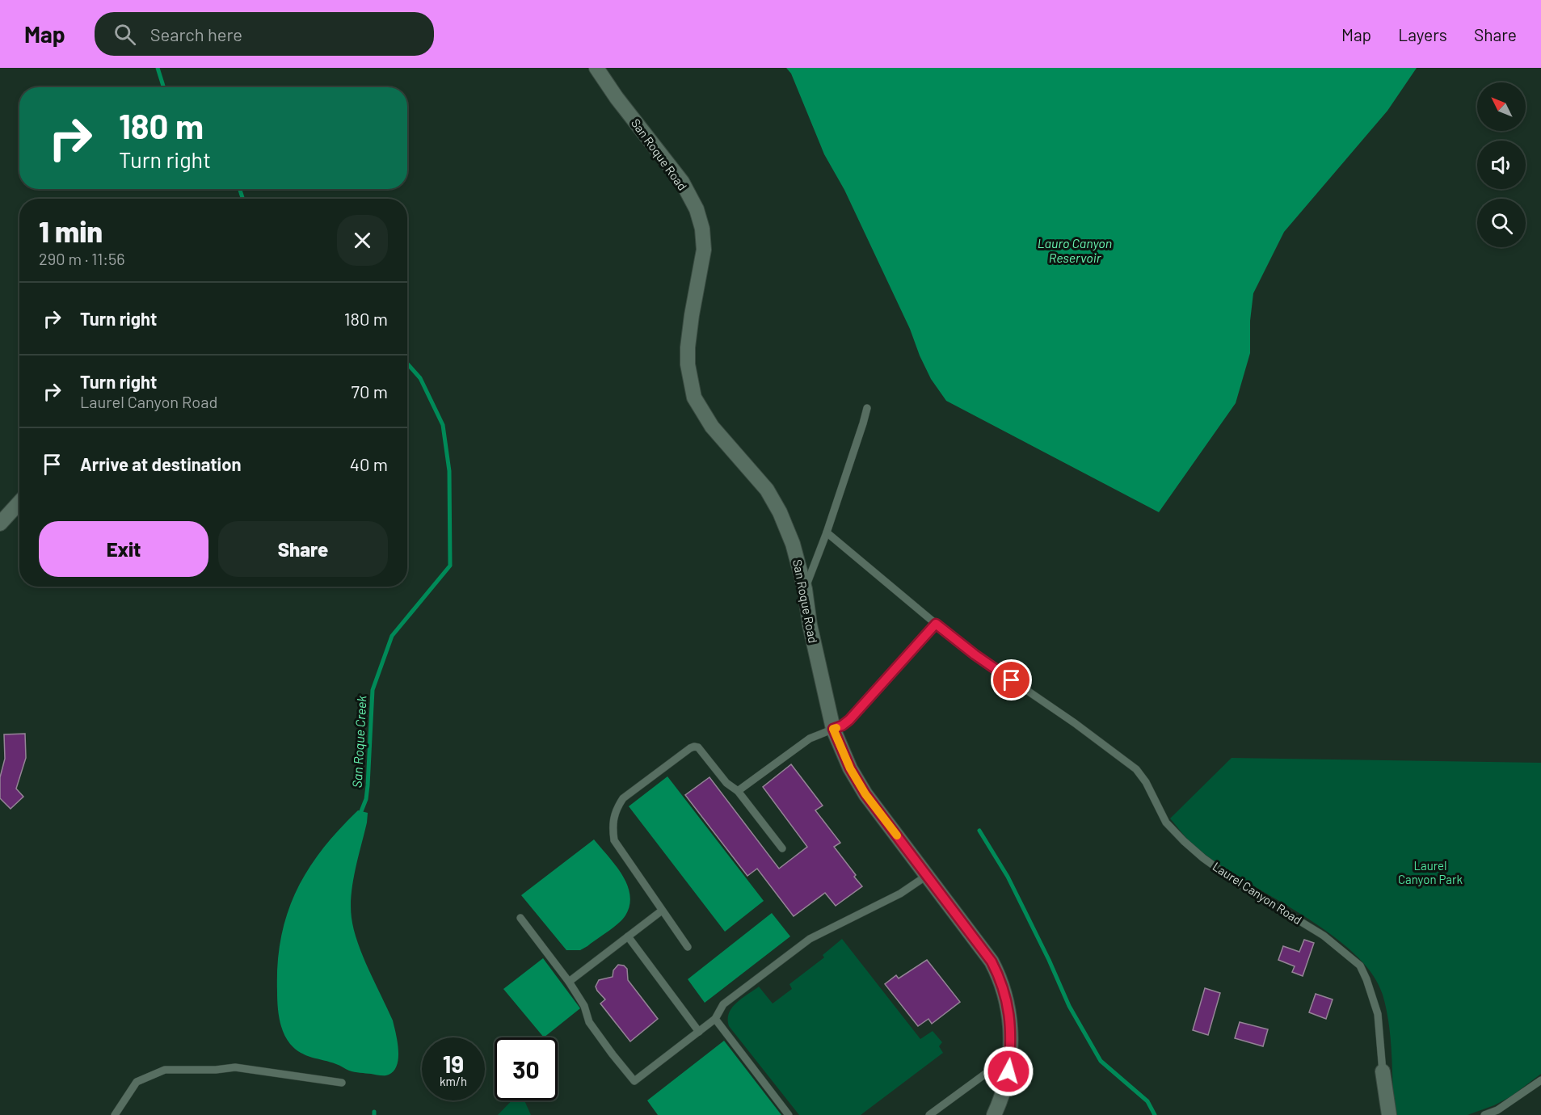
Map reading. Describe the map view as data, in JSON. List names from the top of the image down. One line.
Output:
{"streets":{"street":["San Roque Road","Laurel Canyon Road"]},"water":["Lauro Canyon Reservoir","San Roque Creek"],"parks":["Laurel Canyon Park"],"north":"top left","page":{"header":"Map","search":"Search here","nav":["Map","Layers","Share"],"turn":["180 m","Turn right"],"heading":["1 min","290 m · 11:56"],"list":[{"name":"Turn right","value":"180 m"},{"name":"Turn right","note":"Laurel Canyon Road","value":"70 m"},{"name":"Arrive at destination","value":"40 m"}],"buttons":["Exit","Share"],"speed":"19 km/h","limit":"30"}}
